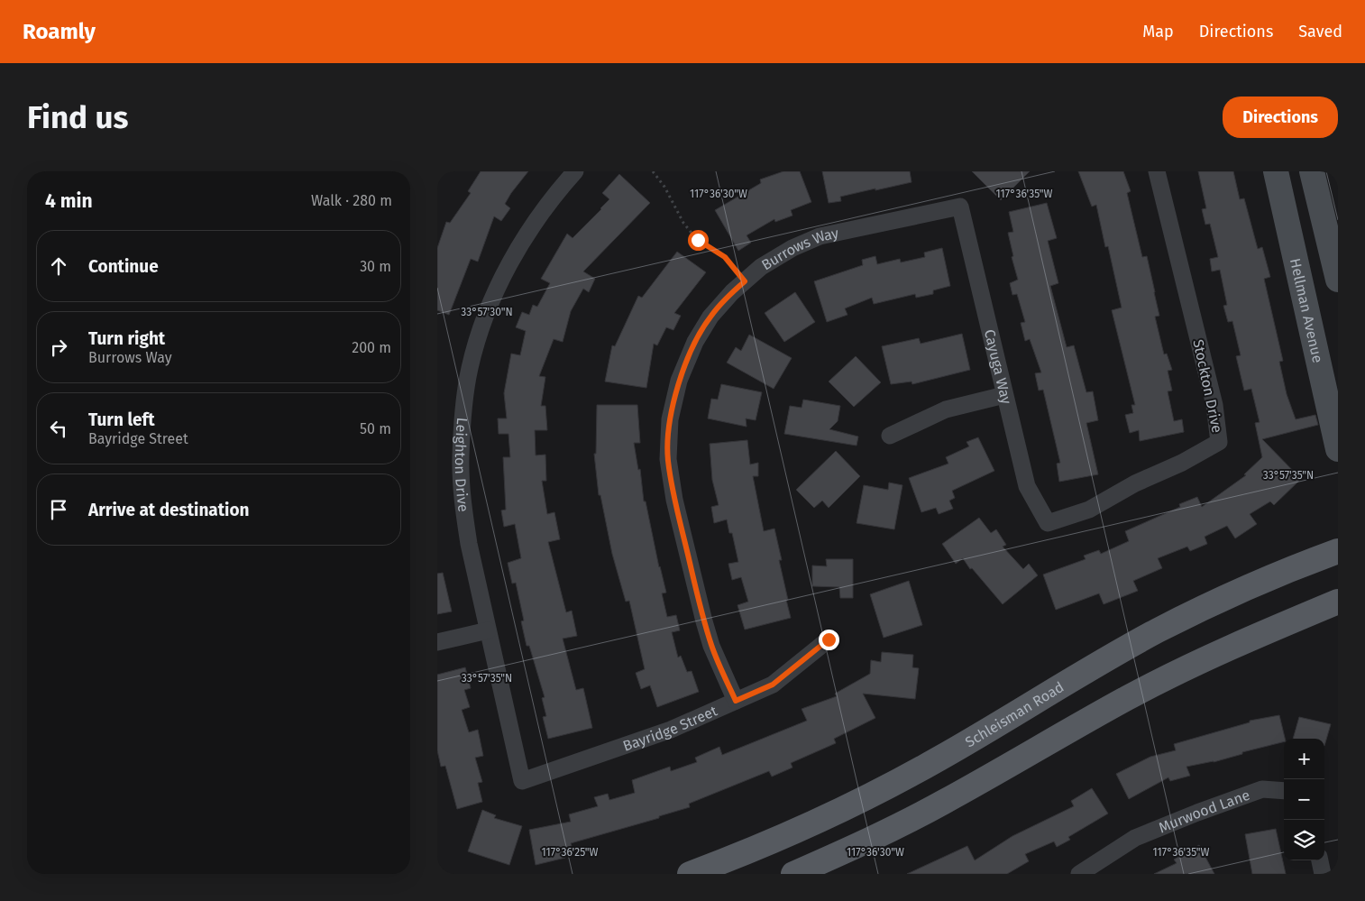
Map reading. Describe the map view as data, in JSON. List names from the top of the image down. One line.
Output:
{"streets":{"main road":["Hellman Avenue","Schleisman Road"],"street":["Burrows Way","Cayuga Way","Stockton Drive","Leighton Drive","Bayridge Street","Murwood Lane"]},"crossings":[["Burrows Way","Cayuga Way"],["Burrows Way","Bayridge Street"],["Cayuga Way","Stockton Drive"],["Leighton Drive","Bayridge Street"]],"page":{"header":"Roamly","nav":["Map","Directions","Saved"],"buttons":"Directions","title":"Find us","heading":["4 min","Walk · 280 m"],"list":[["Continue","30 m"],["Turn right","Burrows Way","200 m"],["Turn left","Bayridge Street","50 m"],"Arrive at destination"],"map_buttons":["+","−"]},"coordinates":["117°36'30\"W","117°36'35\"W","33°57'30\"N","33°57'35\"N","117°36'25\"W"]}
